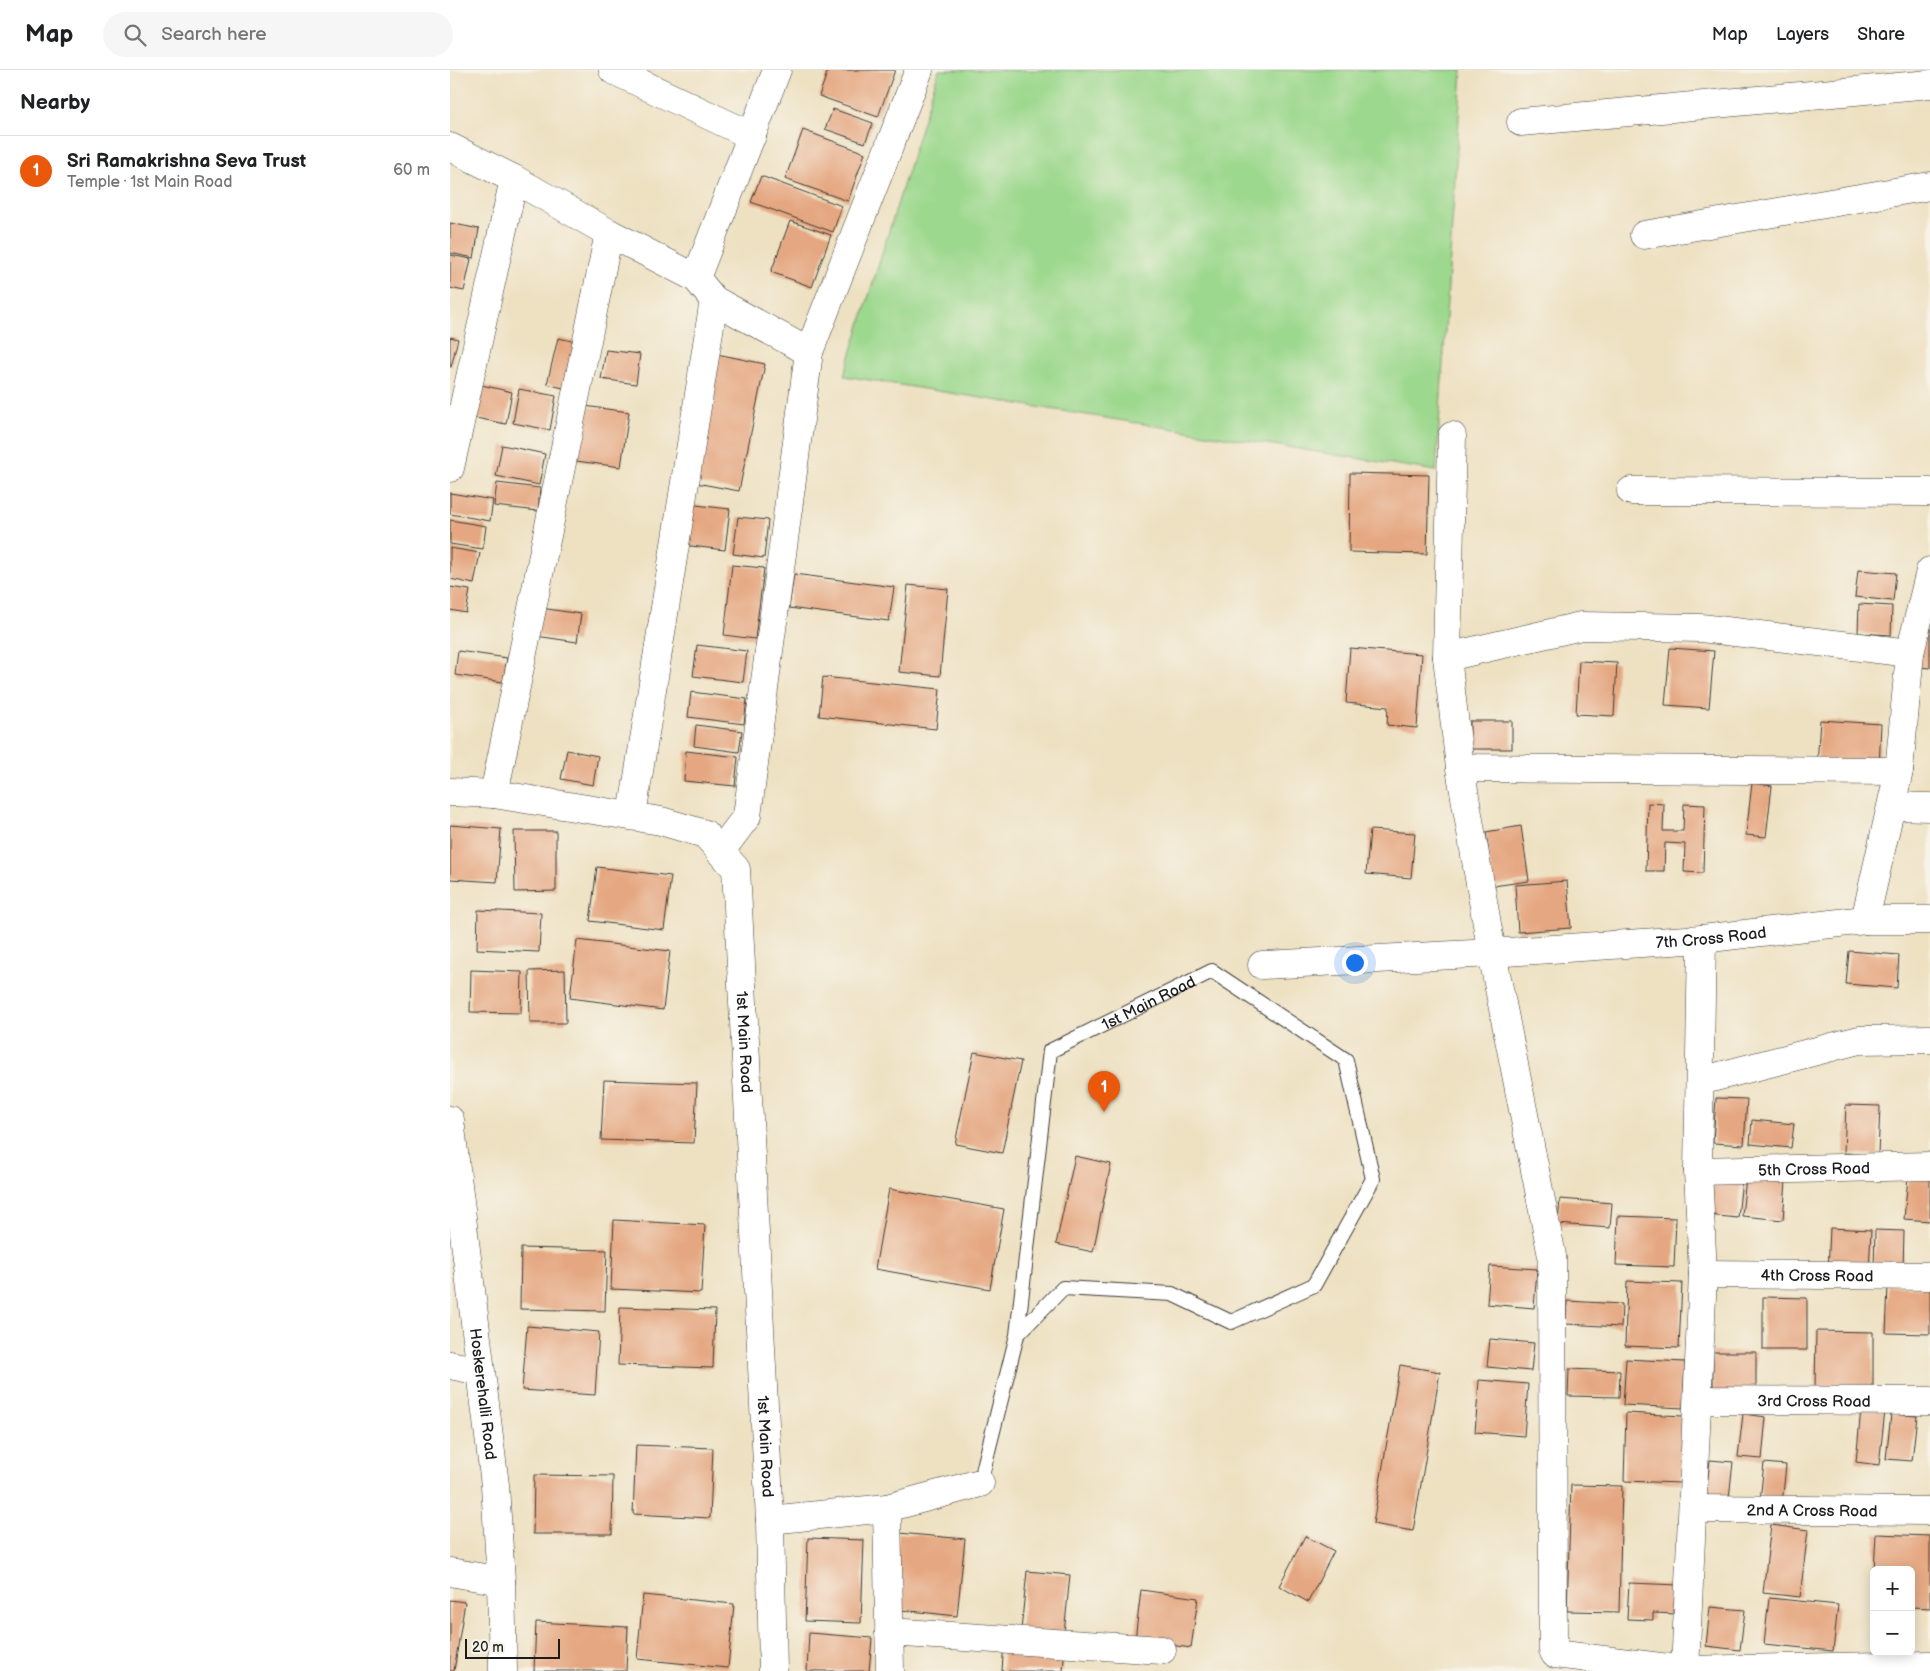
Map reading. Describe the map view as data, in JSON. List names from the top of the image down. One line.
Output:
{"streets":{"street":["7th Cross Road","1st Main Road","5th Cross Road","4th Cross Road","Hoskerehalli Road","3rd Cross Road","2nd A Cross Road"]},"scale_bar":"20 m","page":{"header":"Map","search":"Search here","nav":["Map","Layers","Share"],"heading":"Nearby","list":[{"mark":"1","name":"Sri Ramakrishna Seva Trust","note":"Temple · 1st Main Road","value":"60 m"}],"pins":"1","map_buttons":["+","−"],"scale":"20 m"}}
